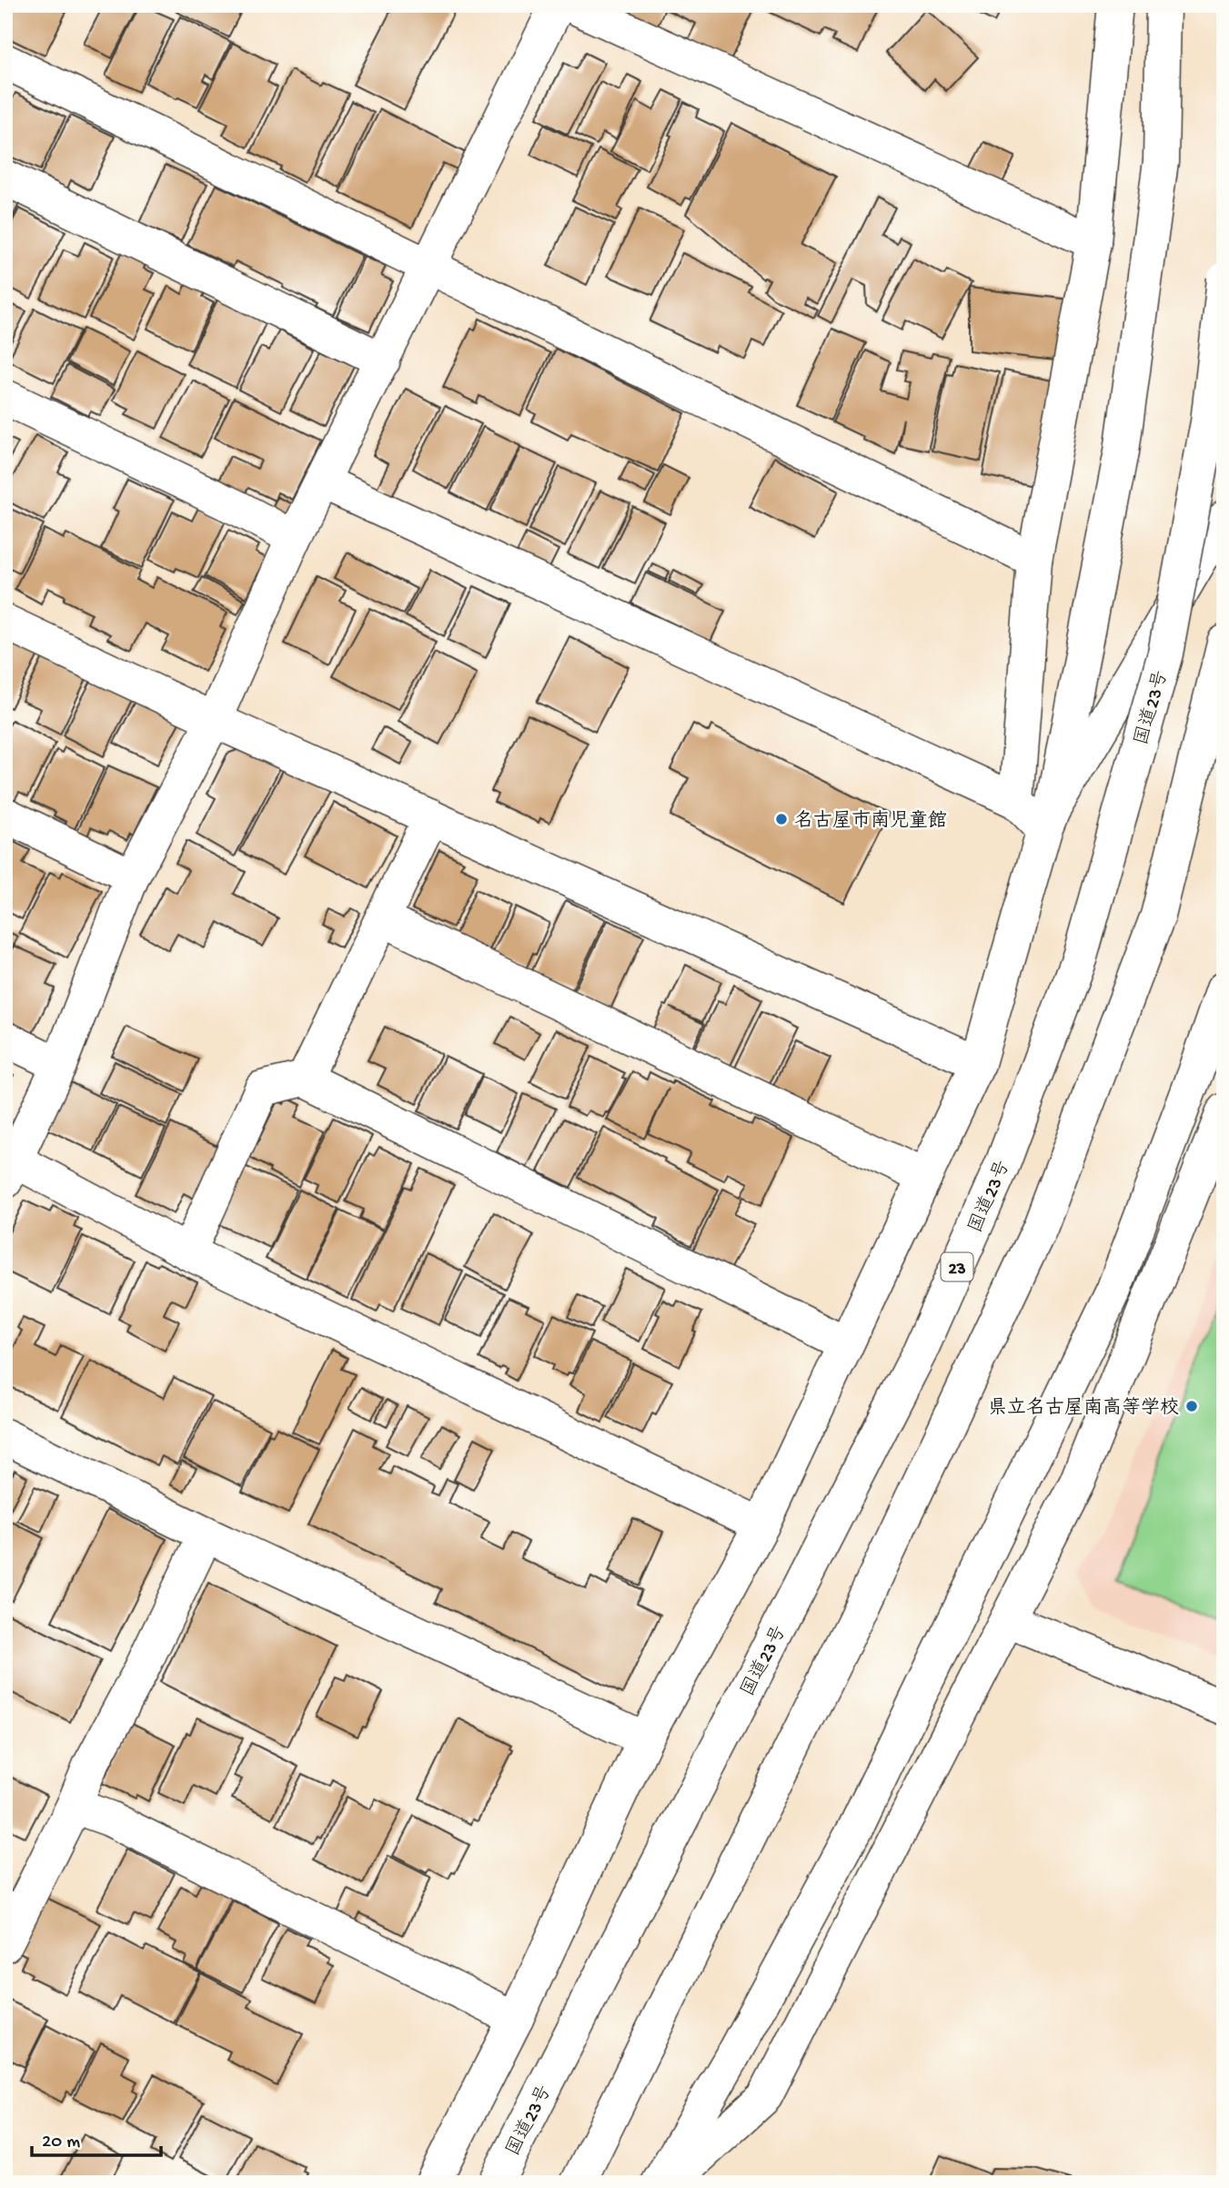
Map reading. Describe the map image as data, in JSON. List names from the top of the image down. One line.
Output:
{"streets":{"main road":["国道23号","23"]},"places":["名古屋市南児童館","県立名古屋南高等学校"],"scale_bar":"20 m"}
